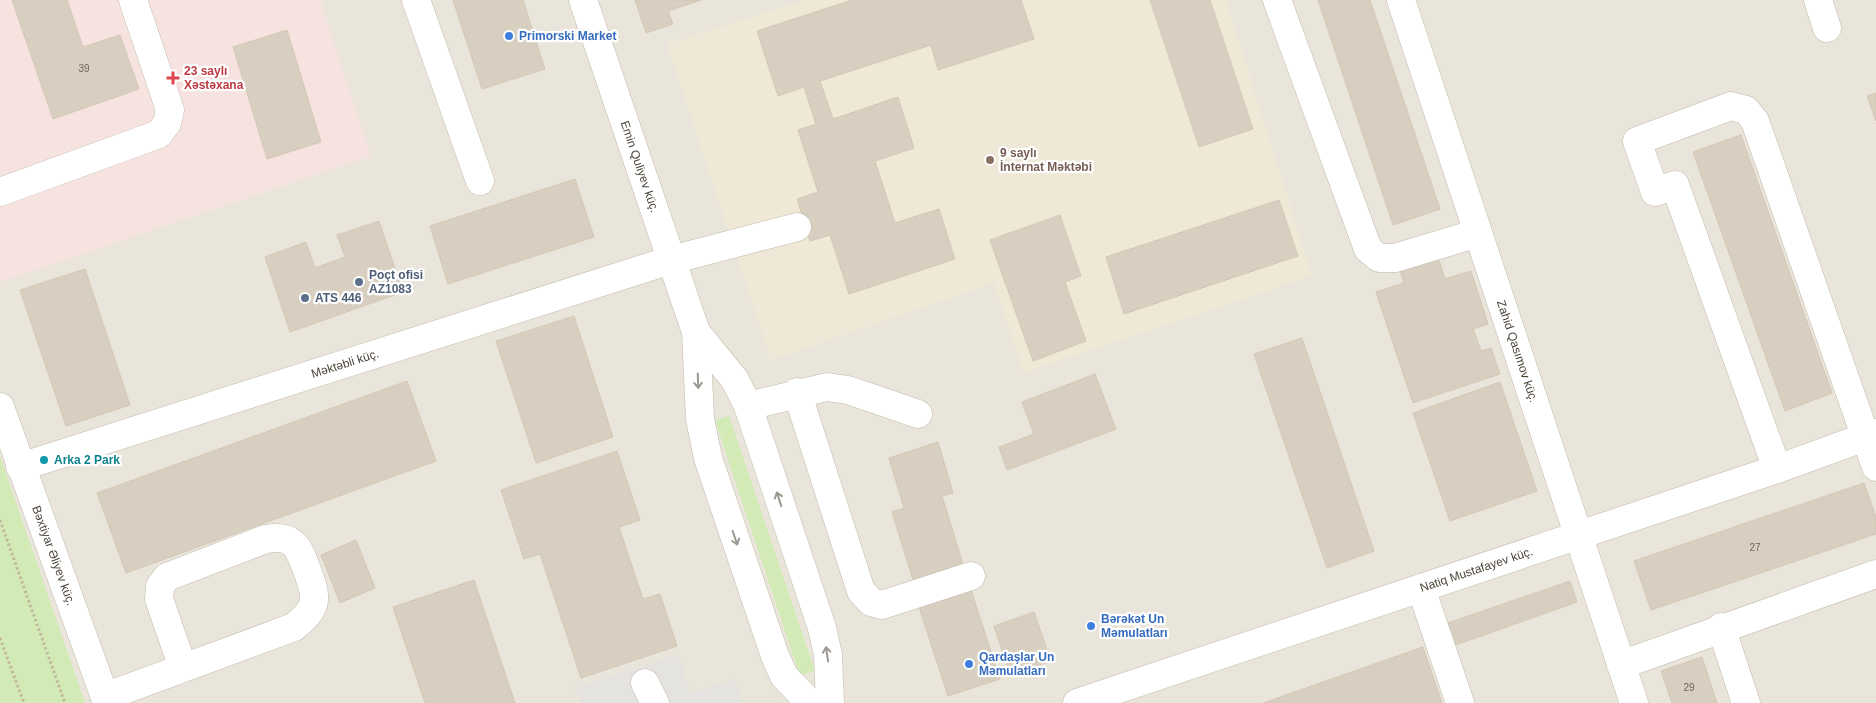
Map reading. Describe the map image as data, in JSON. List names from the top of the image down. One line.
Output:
{"streets":{"street":["Emin Quliyev küç.","Zahid Qasımov küç.","Məktəbli küç.","Bəxtiyar Əliyev küç.","Natiq Mustafayev küç."]},"crossings":[["Emin Quliyev küç.","Məktəbli küç."],["Zahid Qasımov küç.","Natiq Mustafayev küç."],["Məktəbli küç.","Bəxtiyar Əliyev küç."]],"places":{"other":["Primorski Market","9 saylı İnternat Məktəbi","Poçt ofisi AZ1083","ATS 446","Arka 2 Park","Bərəkət Un Məmulatları","Qardaşlar Un Məmulatları"],"health":["23 saylı Xəstəxana"]},"house_numbers":["39","27","29"]}
